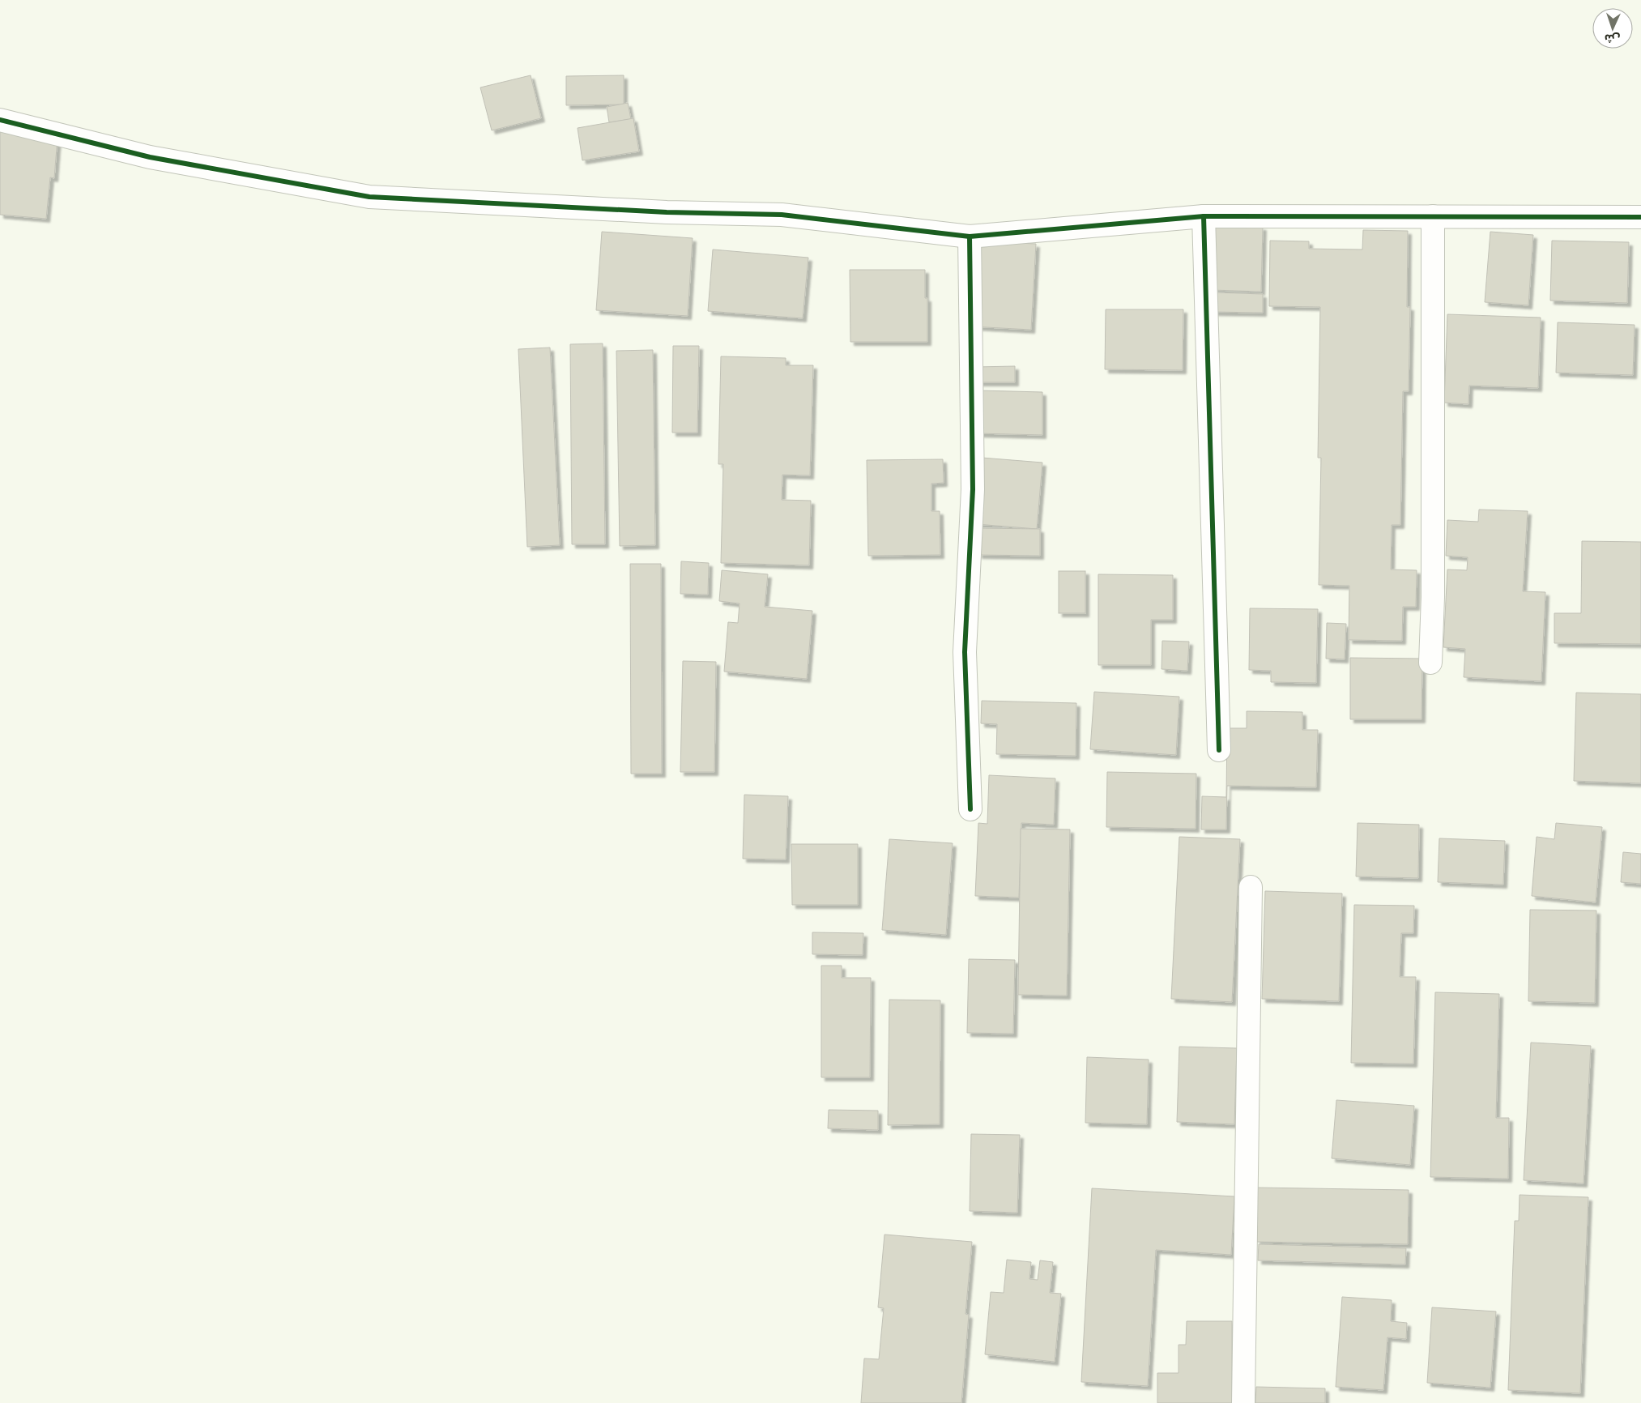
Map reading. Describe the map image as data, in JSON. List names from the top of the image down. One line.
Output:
{"north":"bottom"}
